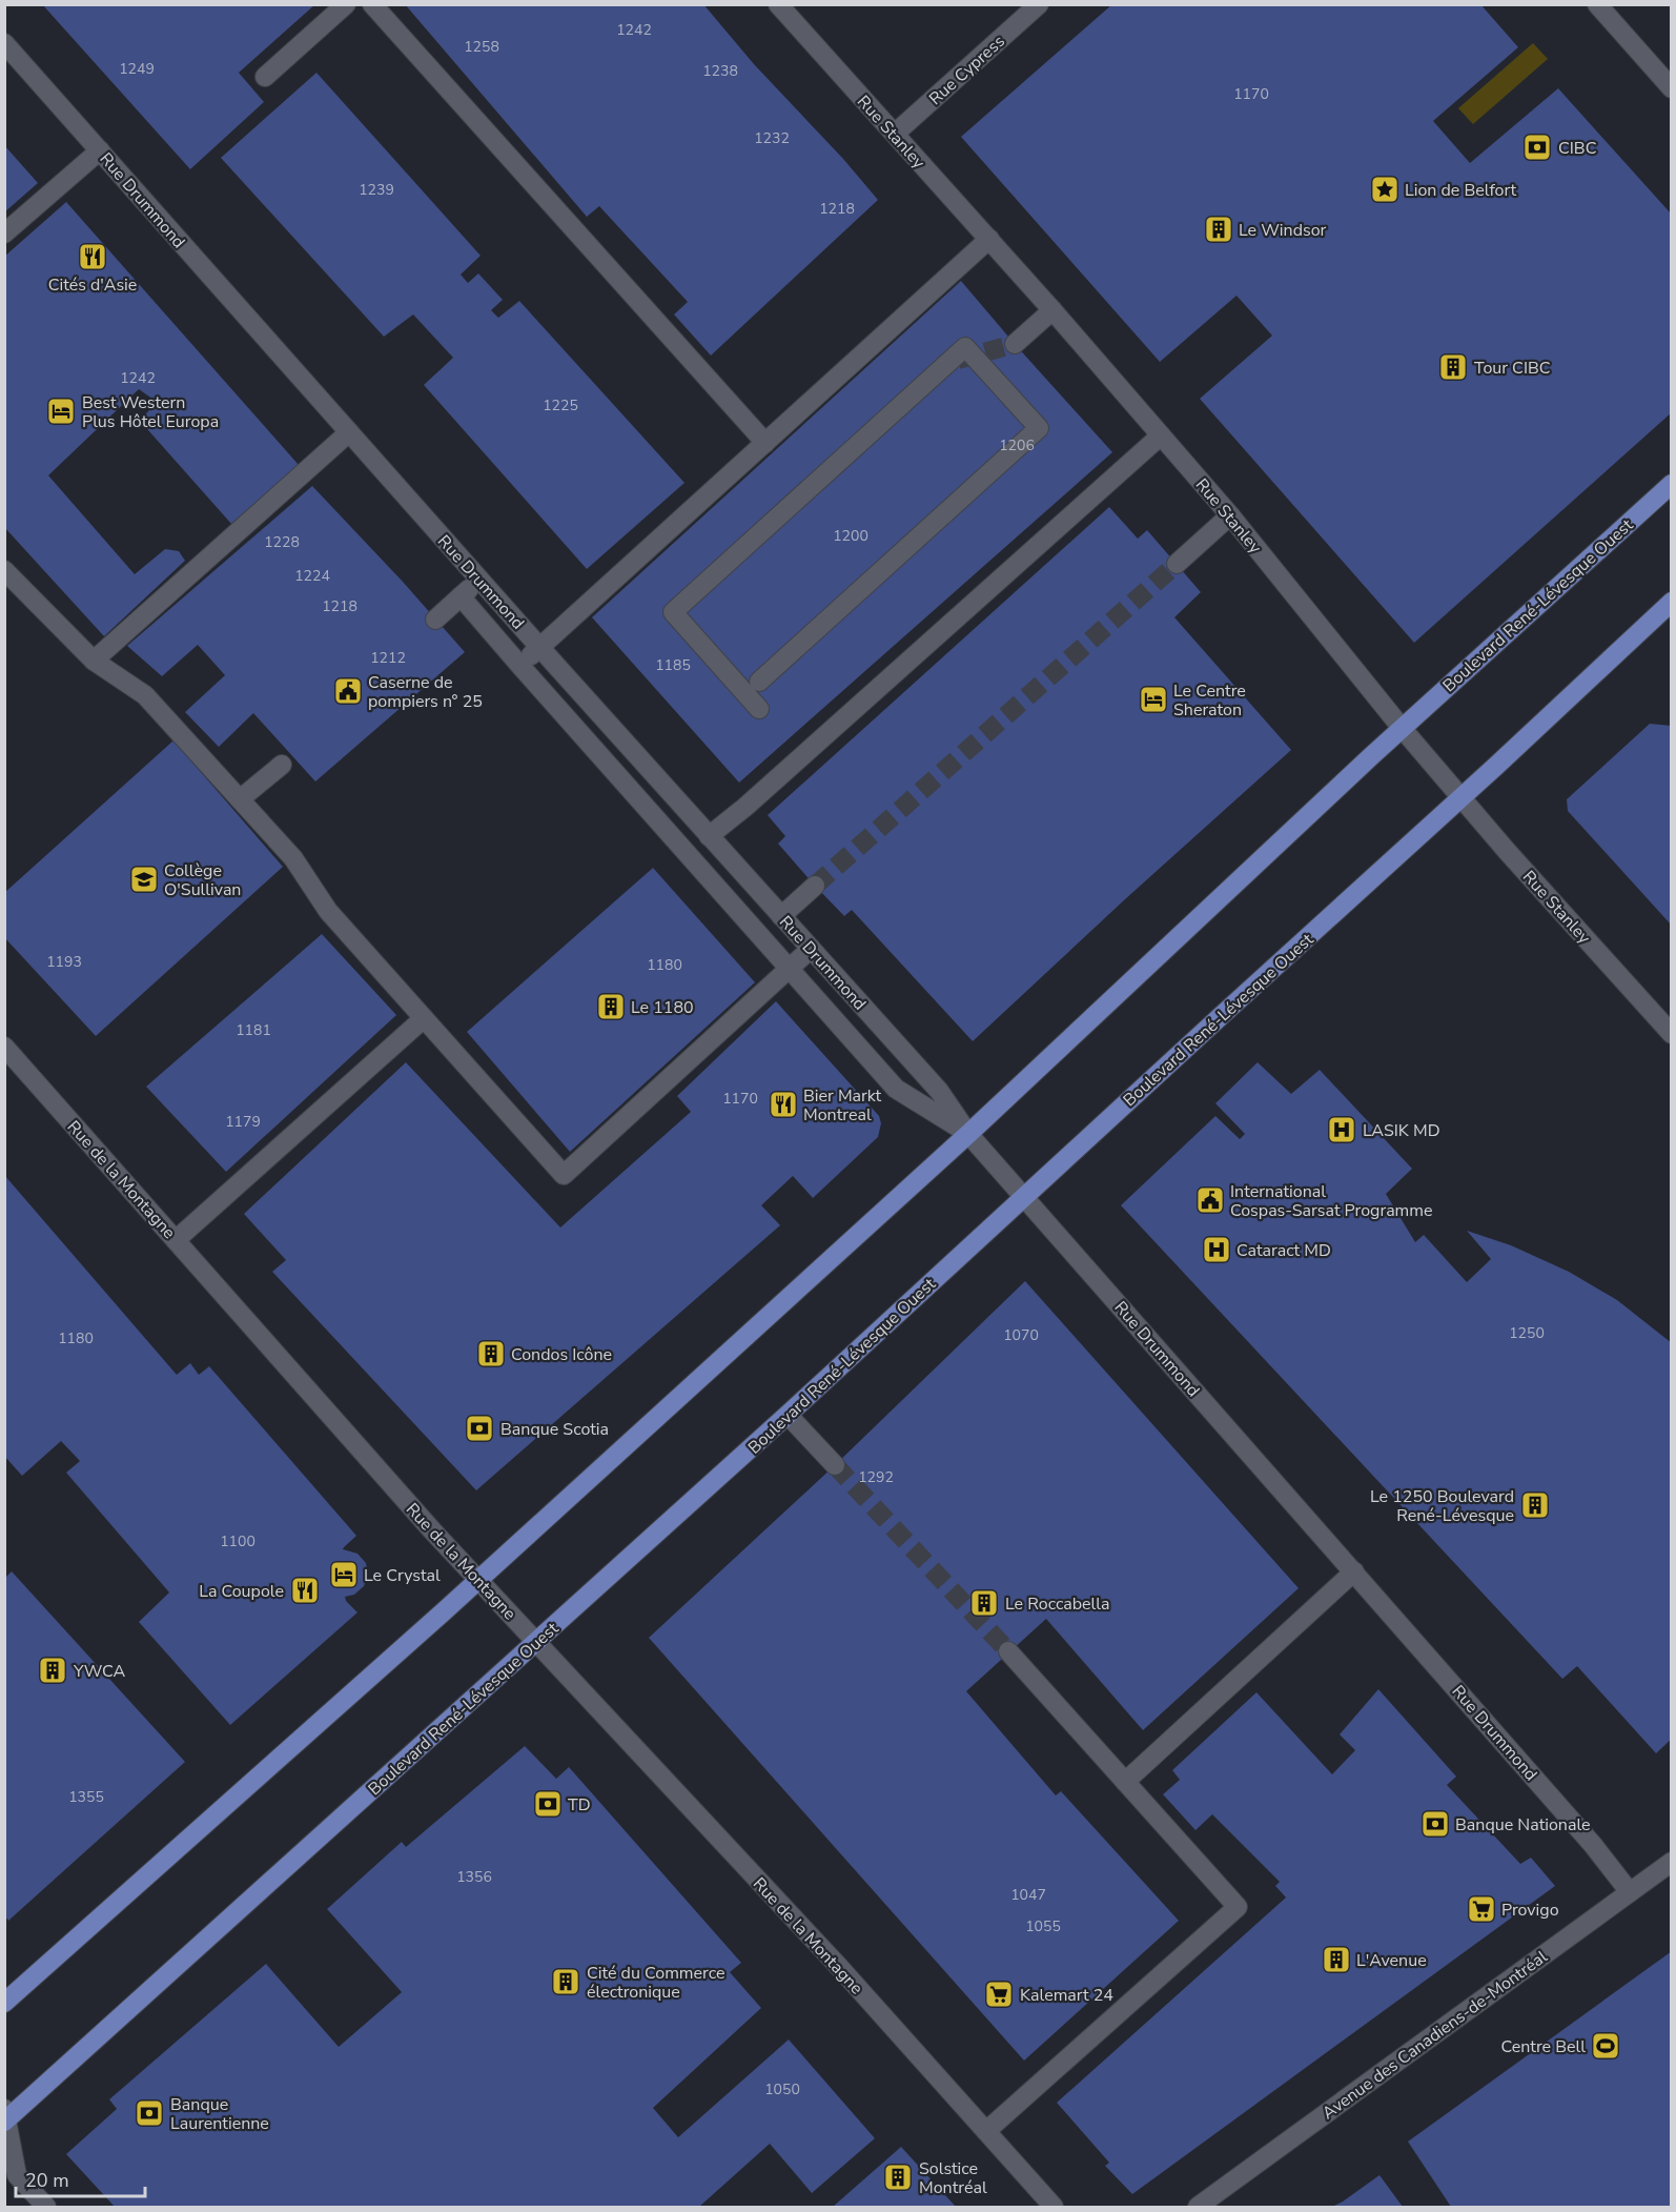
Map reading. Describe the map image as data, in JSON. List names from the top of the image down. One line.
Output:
{"streets":{"main road":["Boulevard René-Lévesque Ouest"],"street":["Rue Cypress","Rue Stanley","Rue Drummond","Rue de la Montagne","Avenue des Canadiens-de-Montréal"]},"crossings":[["Rue Cypress","Rue Stanley"],["Rue Stanley","Boulevard René-Lévesque Ouest"],["Rue Drummond","Boulevard René-Lévesque Ouest"],["Rue Drummond","Avenue des Canadiens-de-Montréal"],["Boulevard René-Lévesque Ouest","Rue de la Montagne"]],"places":{"bank":["CIBC","Banque Scotia","TD","Banque Nationale","Banque Laurentienne"],"place":["Lion de Belfort"],"building":["Le Windsor","Tour CIBC","Le 1180","Condos Icône","Le 1250 Boulevard René-Lévesque","Le Roccabella","YWCA","L'Avenue","Cité du Commerce électronique","Solstice Montréal"],"restaurant":["Cités d'Asie","Bier Markt Montreal","La Coupole"],"hotel":["Best Western Plus Hôtel Europa","Le Centre Sheraton","Le Crystal"],"public building":["Caserne de pompiers n° 25","International Cospas-Sarsat Programme"],"school or university":["Collège O'Sullivan"],"hospital":["LASIK MD","Cataract MD"],"supermarket":["Provigo","Kalemart 24"],"sports":["Centre Bell"]},"house_numbers":["1242","1258","1249","1238","1170","1232","1239","1218","1242","1225","1206","1200","1228","1224","1218","1212","1185","1193","1180","1181","1170","1179","1250","1070","1180","1292","1100","1355","1356","1047","1055","1050"],"scale_bar":"20 m"}
